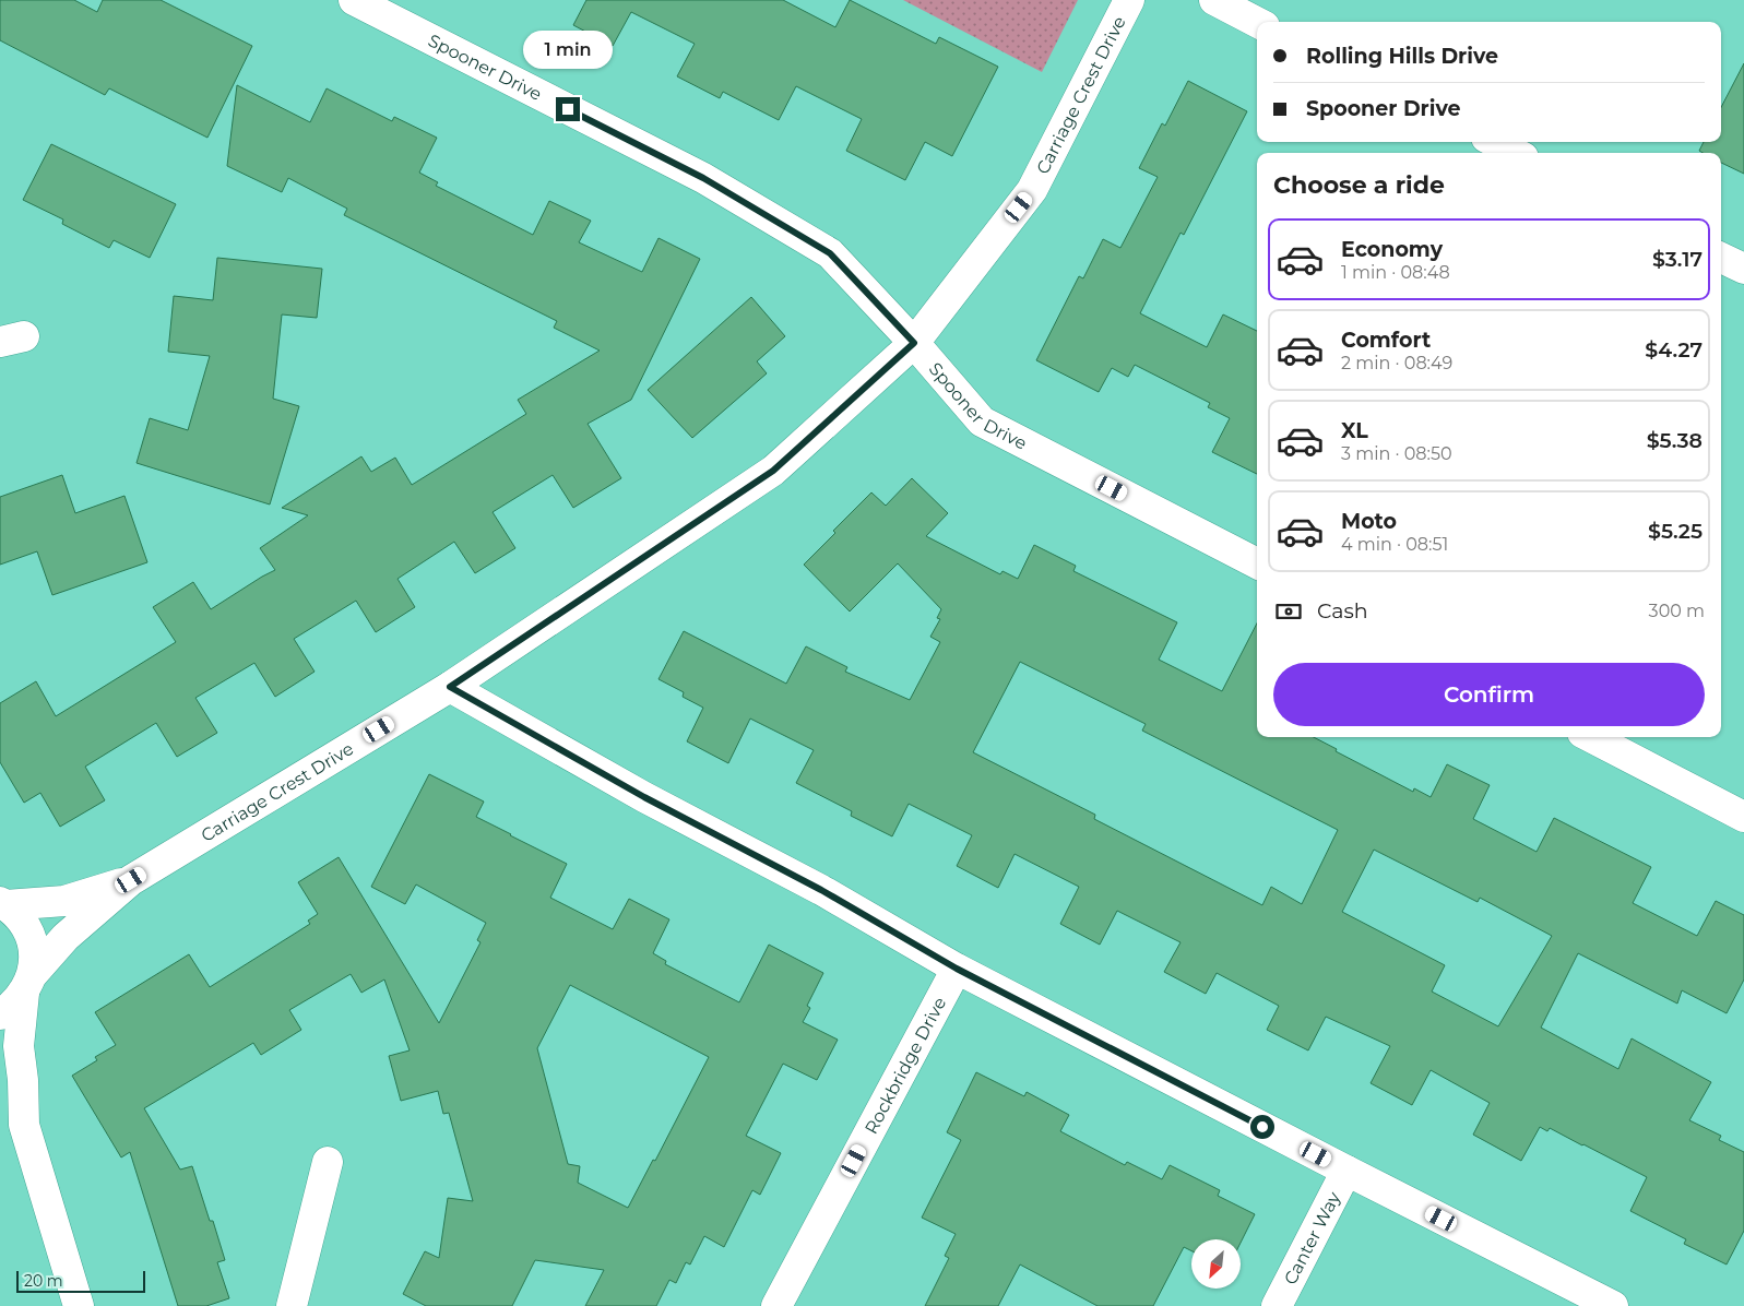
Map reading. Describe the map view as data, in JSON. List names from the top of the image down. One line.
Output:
{"streets":{"street":["Spooner Drive","Carriage Crest Drive","Rockbridge Drive","Canter Way"]},"crossings":[["Spooner Drive","Carriage Crest Drive"]],"scale_bar":"20 m","north":"bottom left","page":{"banner":["Rolling Hills Drive","Spooner Drive"],"bubble":"1 min","heading":"Choose a ride","list":[{"name":"Economy","note":"1 min · 08:48","value":"$3.17"},{"name":"Comfort","note":"2 min · 08:49","value":"$4.27"},{"name":"XL","note":"3 min · 08:50","value":"$5.38"},{"name":"Moto","note":"4 min · 08:51","value":"$5.25"}],"pay":["Cash","300 m"],"buttons":"Confirm","scale":"20 m"}}
